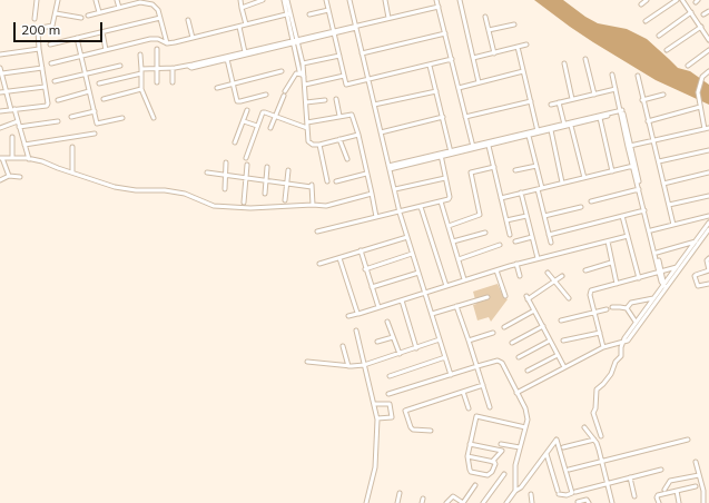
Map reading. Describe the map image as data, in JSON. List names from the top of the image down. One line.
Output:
{"scale_bar":"200 m"}
